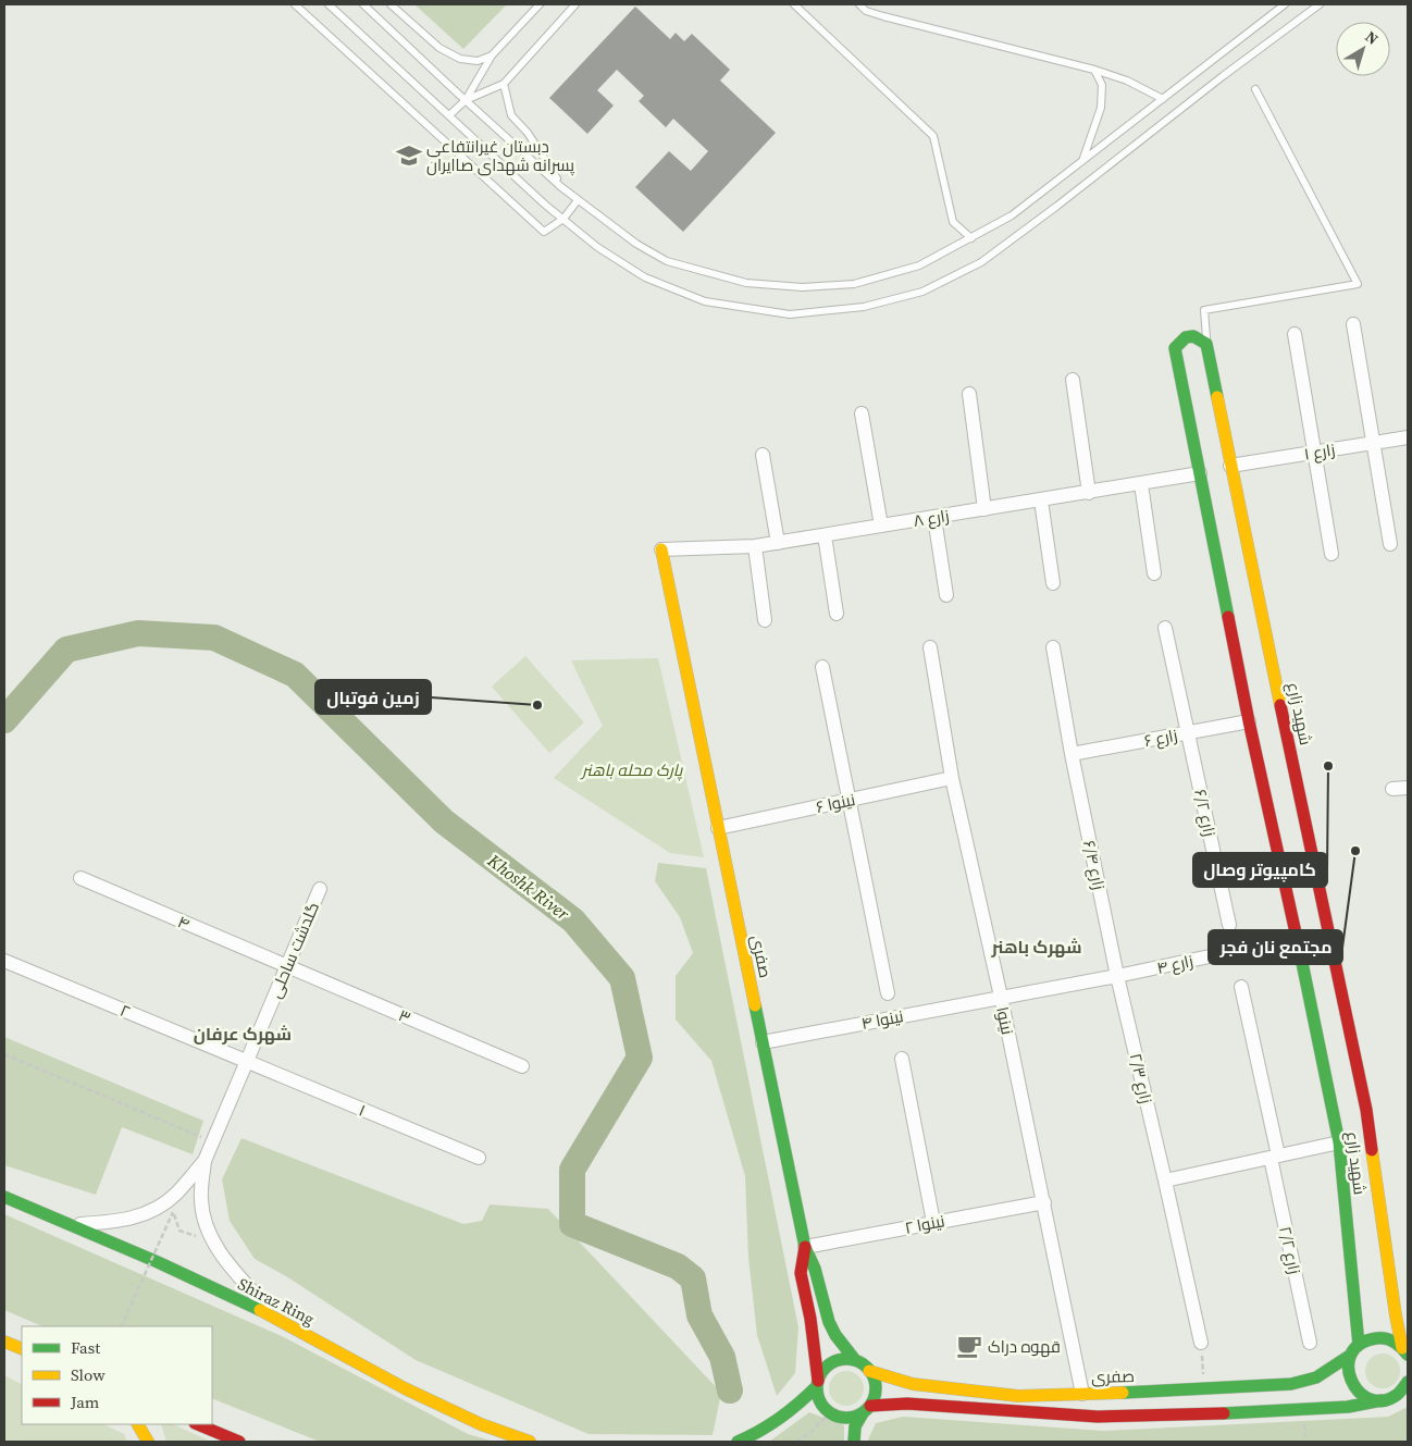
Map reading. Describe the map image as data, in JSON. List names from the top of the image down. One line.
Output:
{"streets":{"main road":["شهید زارع","صفری","Shiraz Ring"],"street":["۱ زارع","۸ زارع","۶ زارع","۶ نینوا","۶/۲ زارع","۶/۴ زارع","۴","گلدشت ساحلی","۴ زارع","۲","۳","۴ نینوا","نینوا","۲/۳ زارع","۱","۲ نینوا","۲/۲ زارع"]},"crossings":[["۱ زارع","شهید زارع"],["۸ زارع","شهید زارع"],["۸ زارع","صفری"],["شهید زارع","۶ زارع"],["شهید زارع","صفری"],["شهید زارع","۴ زارع"],["۶ زارع","۶/۲ زارع"],["۶ زارع","۶/۴ زارع"],["۶ نینوا","صفری"],["۶ نینوا","نینوا"],["۶/۴ زارع","۴ زارع"],["۶/۴ زارع","۲/۳ زارع"],["۴","گلدشت ساحلی"],["۴","۳"],["گلدشت ساحلی","۲"],["گلدشت ساحلی","۳"],["گلدشت ساحلی","۱"],["گلدشت ساحلی","Shiraz Ring"],["صفری","۴ نینوا"],["صفری","نینوا"],["صفری","۲ نینوا"],["۴ زارع","۴ نینوا"],["۴ زارع","نینوا"],["۴ زارع","۲/۳ زارع"],["۲","۱"],["۴ نینوا","نینوا"],["نینوا","۲ نینوا"]],"districts":["شهرک باهنر","شهرک عرفان"],"water":["Khoshk River"],"parks":["پارک محله باهنر"],"places":{"school or university":["دبستان غیرانتفاعی پسرانه شهدای صاایران"],"other":["زمین فوتبال","کامپیوتر وصال","مجتمع نان فجر"],"cafe":["قهوه دراک"]},"legend":["Fast","Slow","Jam"],"north":"top right"}
